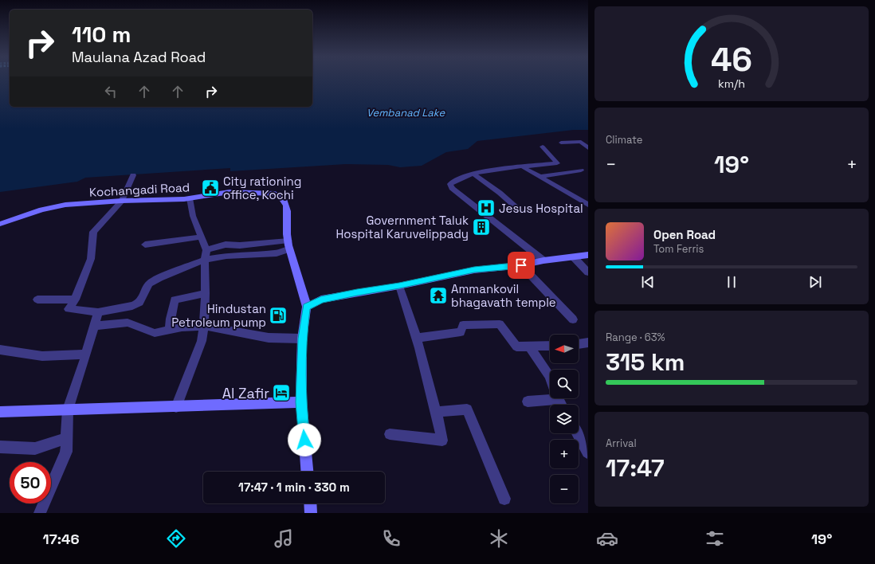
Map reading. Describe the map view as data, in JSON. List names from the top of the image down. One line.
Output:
{"streets":{"street":["Kochangadi Road"]},"water":["Vembanad Lake"],"places":{"public building":["City rationing office, Kochi"],"hospital":["Jesus Hospital"],"building":["Government Taluk Hospital Karuvelippady"],"temple":["Ammankovil bhagavath temple"],"fuel station":["Hindustan Petroleum pump"],"hotel":["Al Zafir"]},"north":"left","page":{"turn":["110 m","Maulana Azad Road"],"tile":["Climate",["Range · 63%","315 km"],["Arrival","17:47"]],"heat":["−","19°","+"],"song":["Open Road","Tom Ferris"],"map_buttons":["+","−"],"limit":"50","trip":"17:47 · 1 min · 330 m","tabs":["17:46","19°"],"gauge":["46","km/h"]}}
